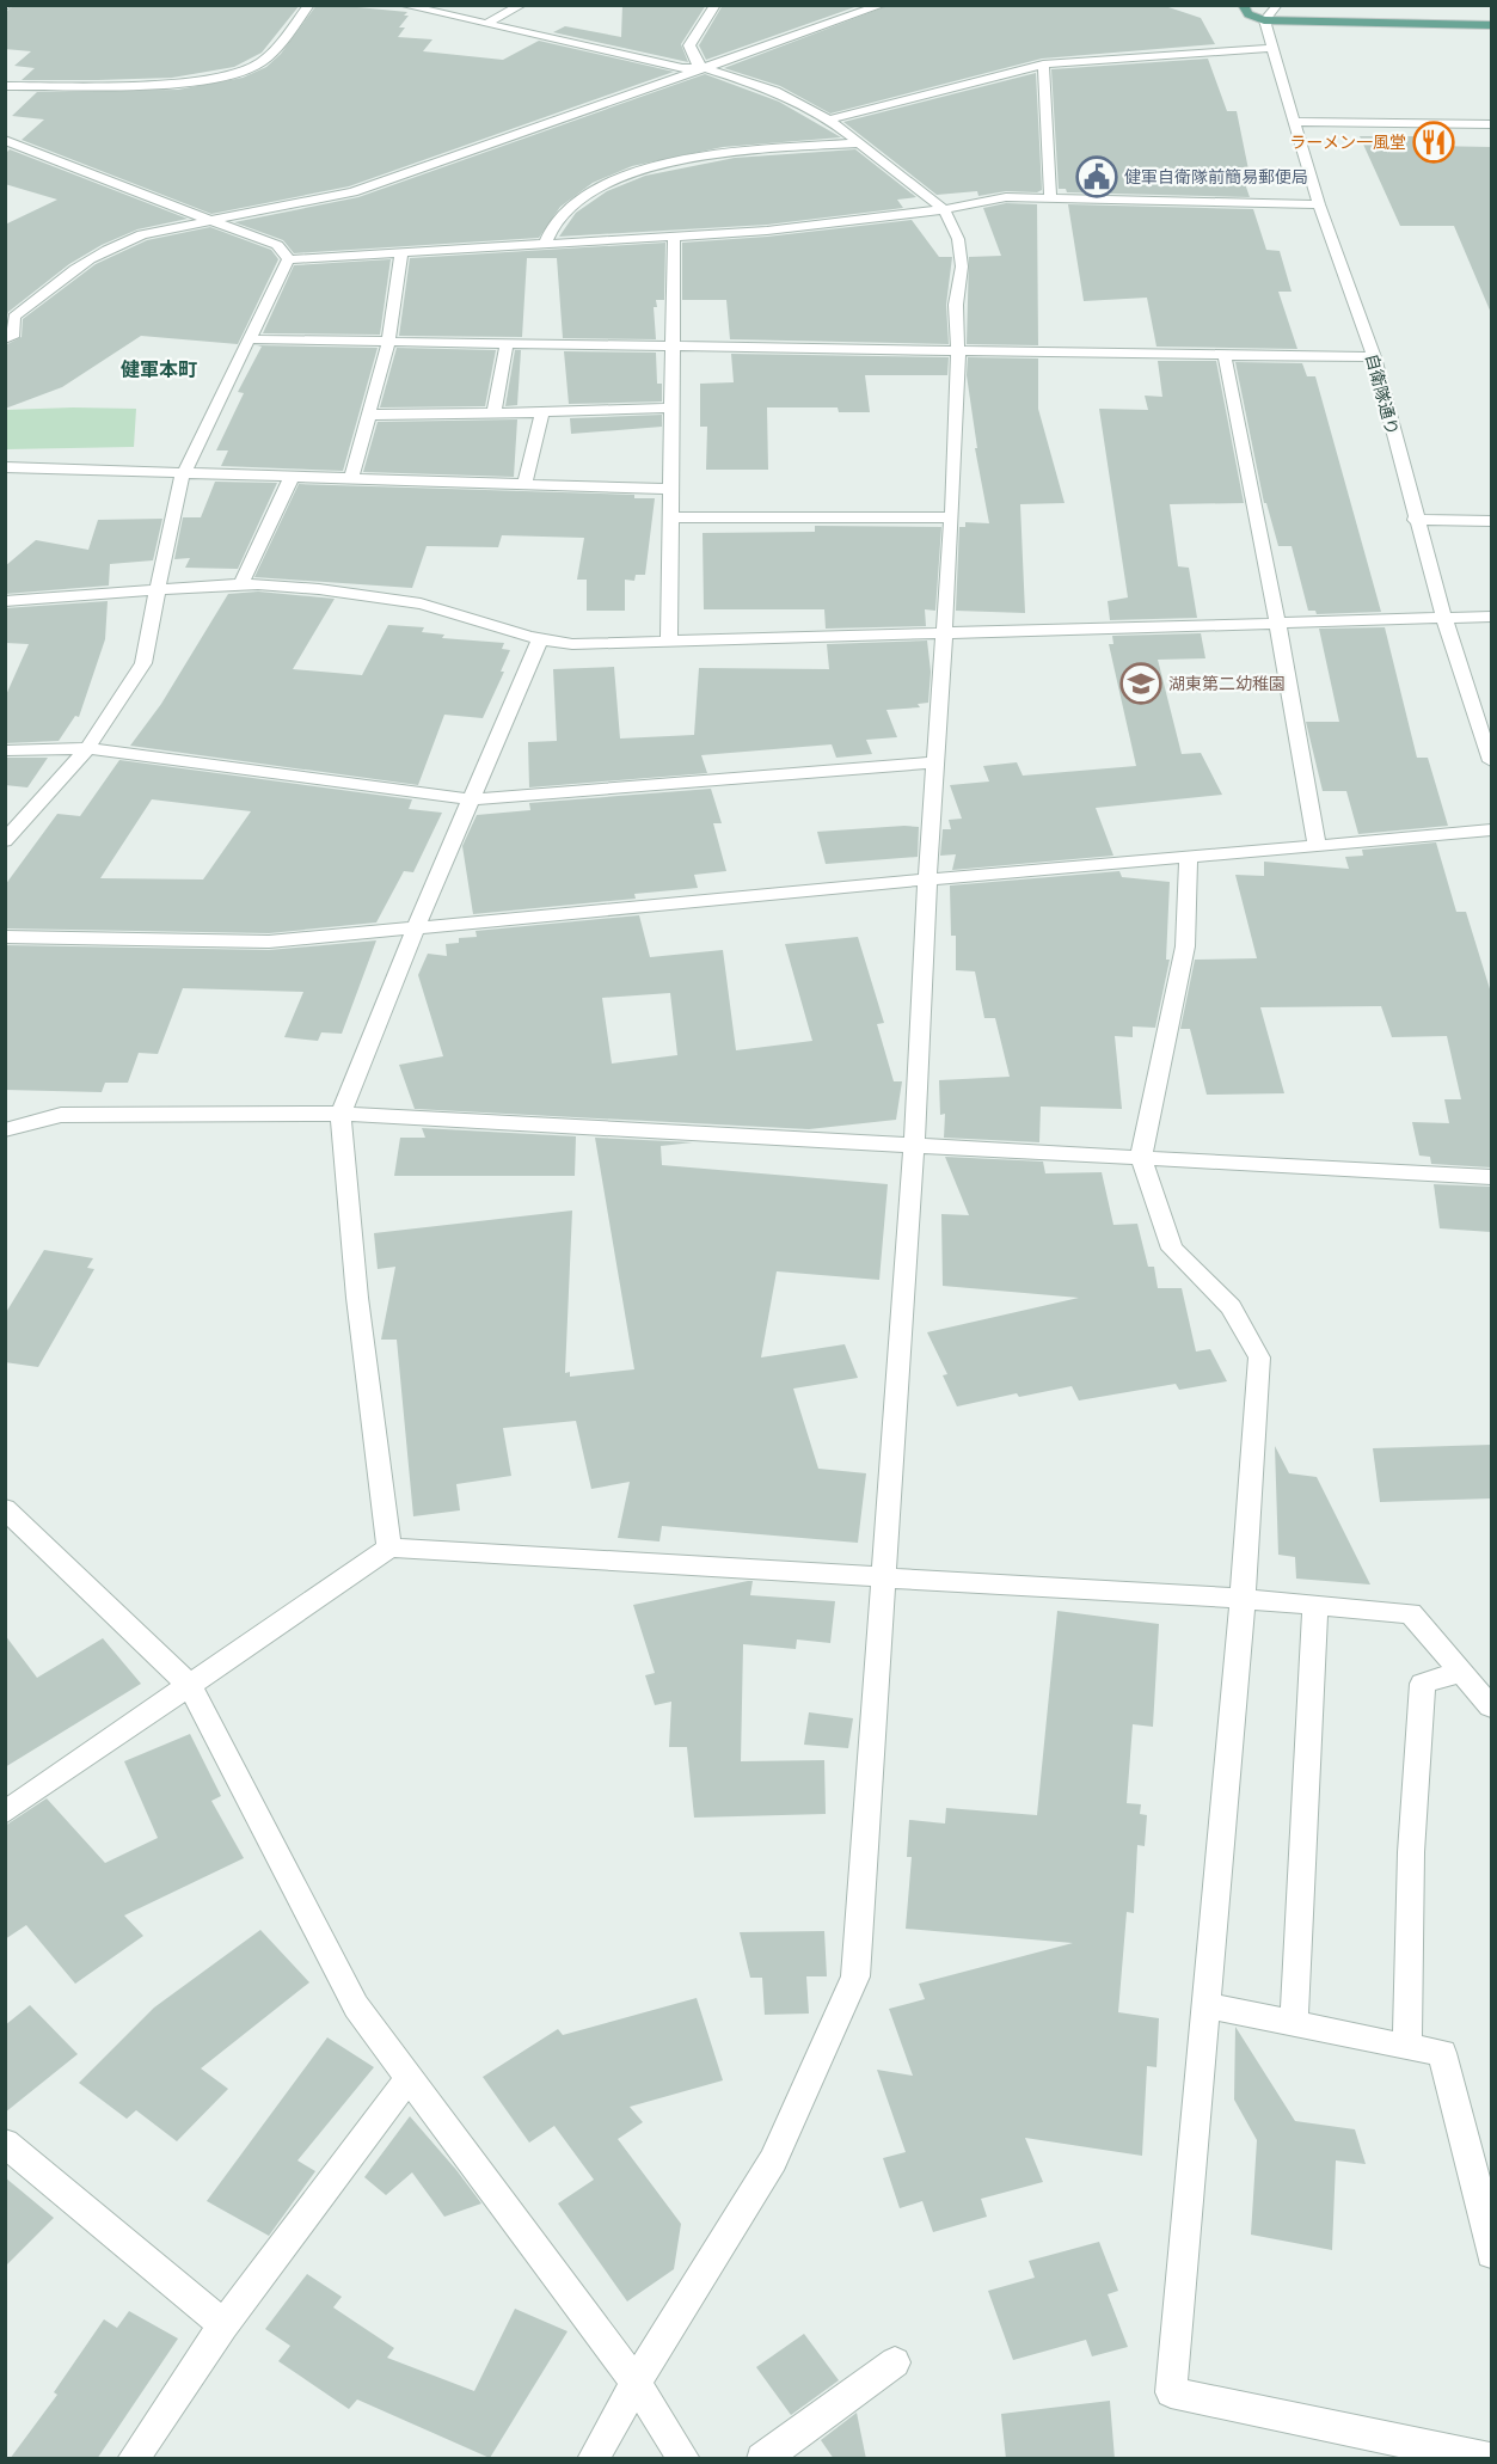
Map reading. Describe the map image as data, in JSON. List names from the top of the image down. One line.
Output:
{"streets":{"street":["自衛隊通り"]},"districts":["健軍本町"],"places":{"restaurant":["ラーメン一風堂"],"public building":["健軍自衛隊前簡易郵便局"],"school or university":["湖東第二幼稚園"]}}
